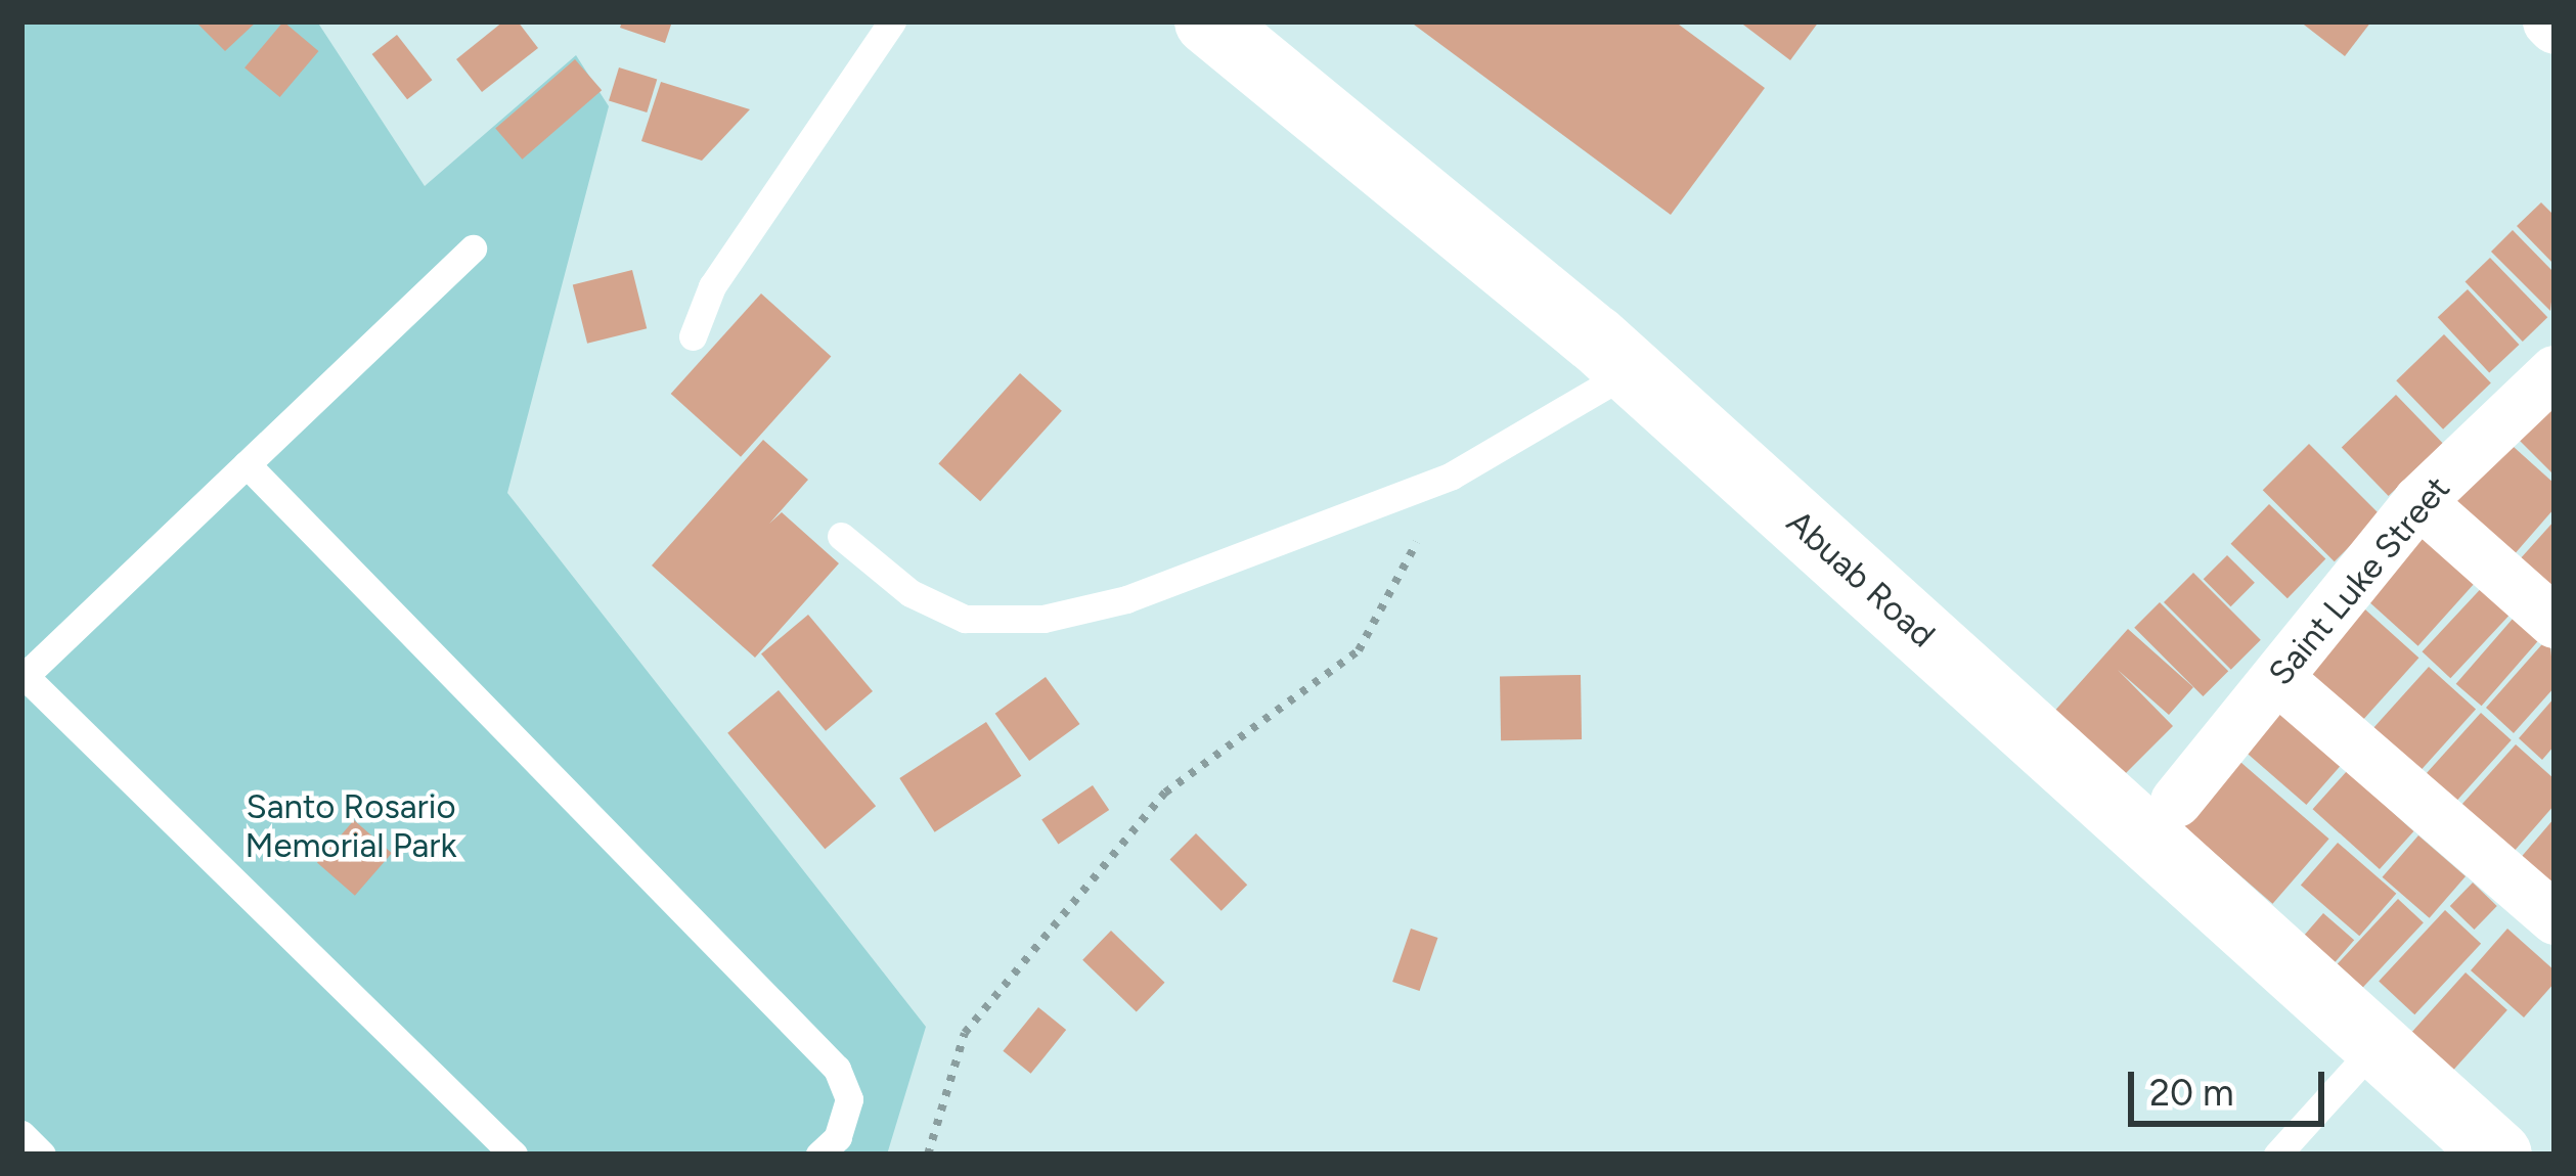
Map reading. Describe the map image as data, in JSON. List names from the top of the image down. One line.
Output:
{"streets":{"street":["Abuab Road","Saint Luke Street"]},"parks":["Santo Rosario Memorial Park"],"scale_bar":"20 m"}
